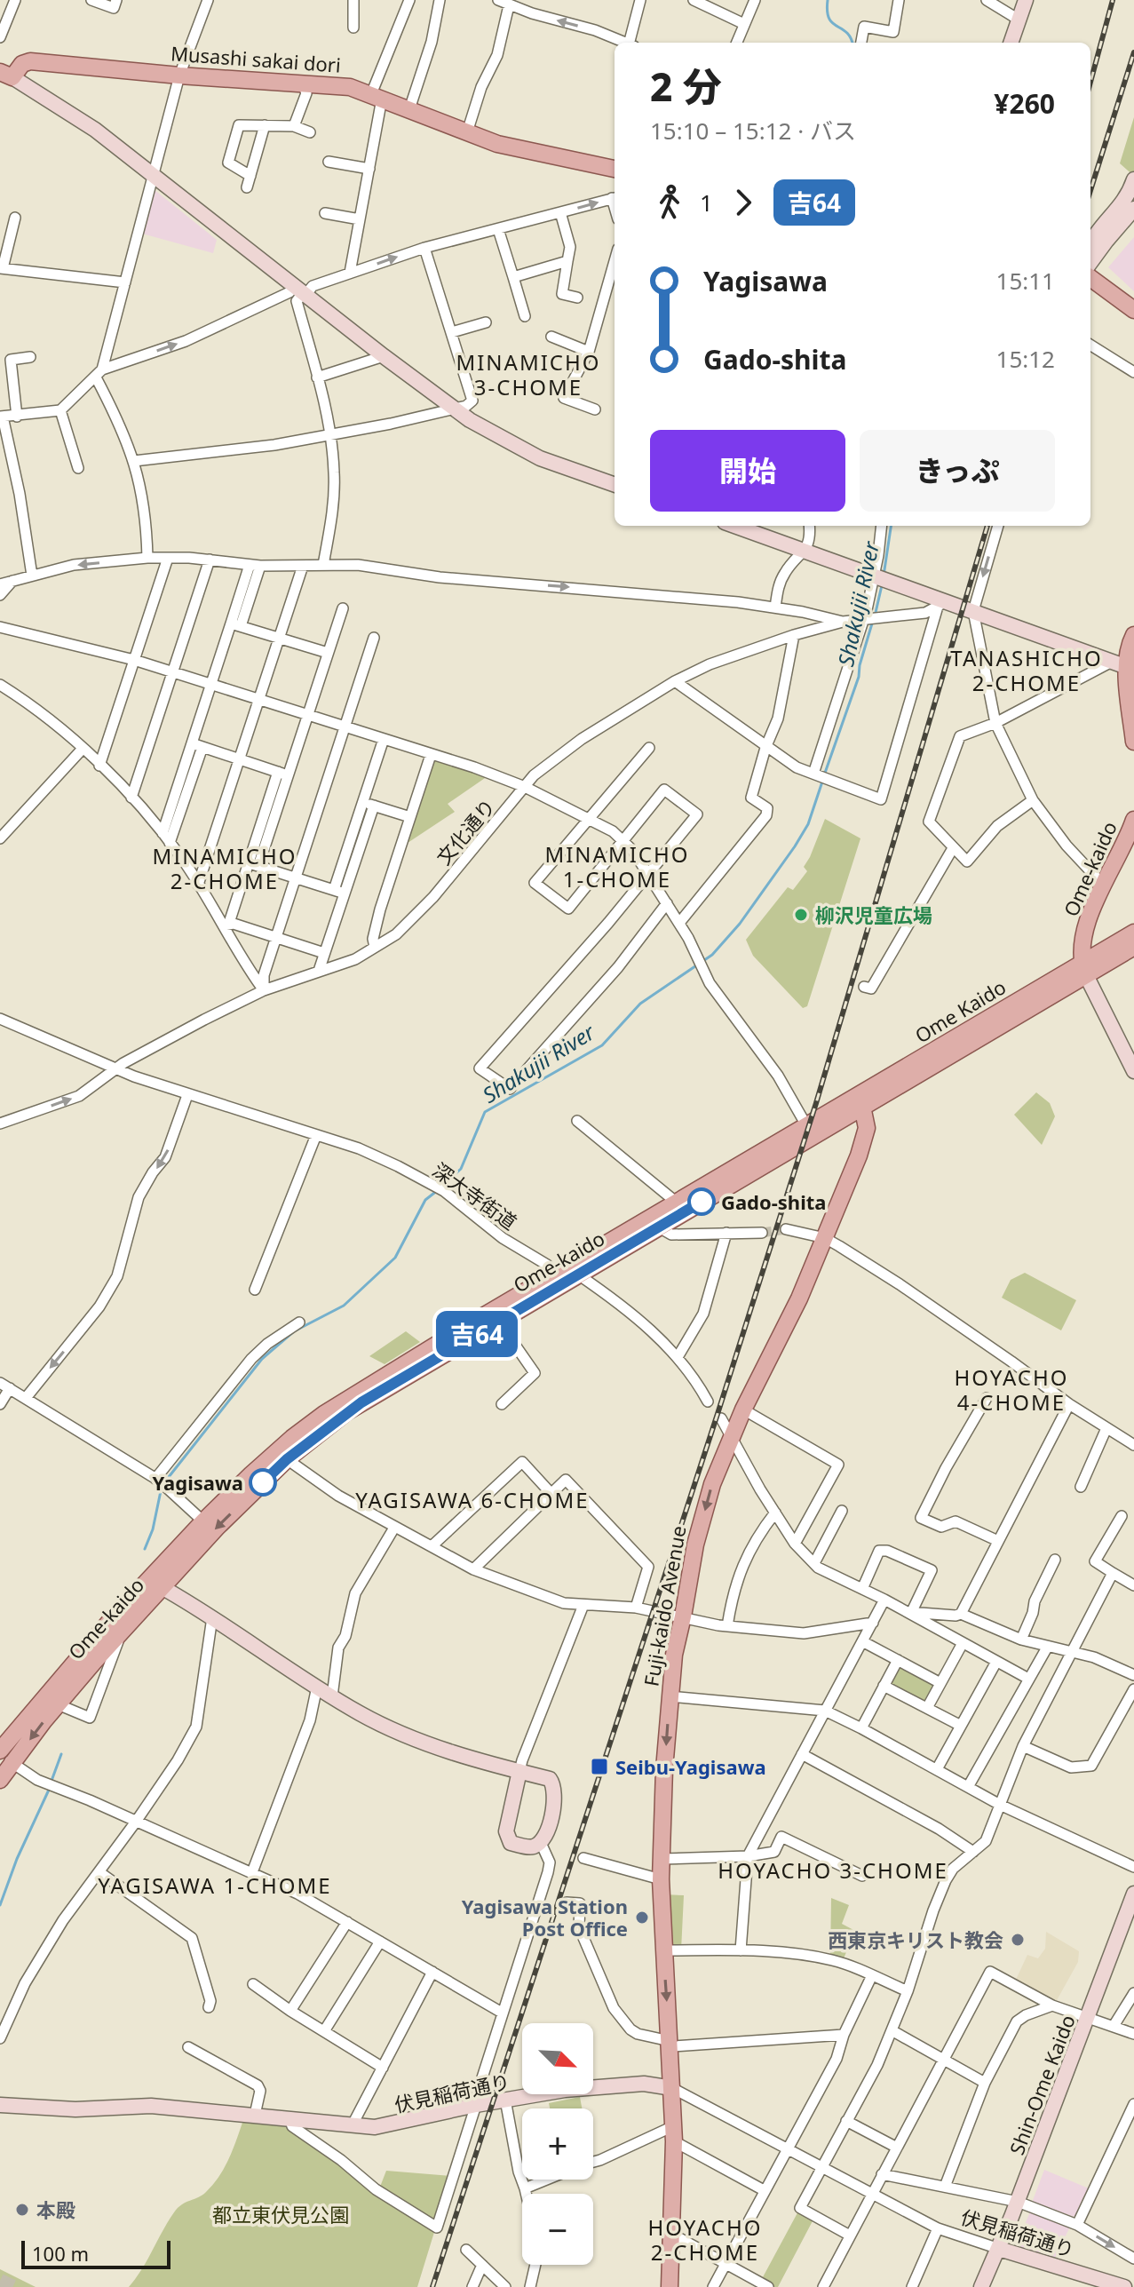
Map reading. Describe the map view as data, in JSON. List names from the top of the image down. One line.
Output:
{"streets":{"main road":["Musashi sakai dori","Ome-kaido","Fuji-kaido Avenue"],"street":["文化通り","深大寺街道","Shin-Ome Kaido","伏見稲荷通り"]},"crossings":[["Ome-kaido","深大寺街道"],["Ome-kaido","Fuji-kaido Avenue"],["Fuji-kaido Avenue","伏見稲荷通り"],["Shin-Ome Kaido","伏見稲荷通り"]],"one_way":["Fuji-kaido Avenue"],"districts":["MINAMICHO 3-CHOME","TANASHICHO 2-CHOME","MINAMICHO 1-CHOME","MINAMICHO 2-CHOME","HOYACHO 4-CHOME","YAGISAWA 6-CHOME","HOYACHO 3-CHOME","YAGISAWA 1-CHOME","HOYACHO 2-CHOME"],"water":["Shakujii River"],"parks":["都立東伏見公園"],"places":{"other":["柳沢児童広場","Gado-shita","Yagisawa","Yagisawa Station Post Office","西東京キリスト教会","本殿"],"transit":["Seibu-Yagisawa"]},"lines":["bus line 吉64"],"scale_bar":"100 m","north":"bottom right","page":{"on_map":"吉64","heading":["2 分","15:10 – 15:12 · バス","¥260"],"legs":["1","吉64"],"list":[{"name":"Yagisawa","value":"15:11"},{"name":"Gado-shita","value":"15:12"}],"buttons":["開始","きっぷ"],"map_buttons":["+","−"],"scale":"100 m"}}
